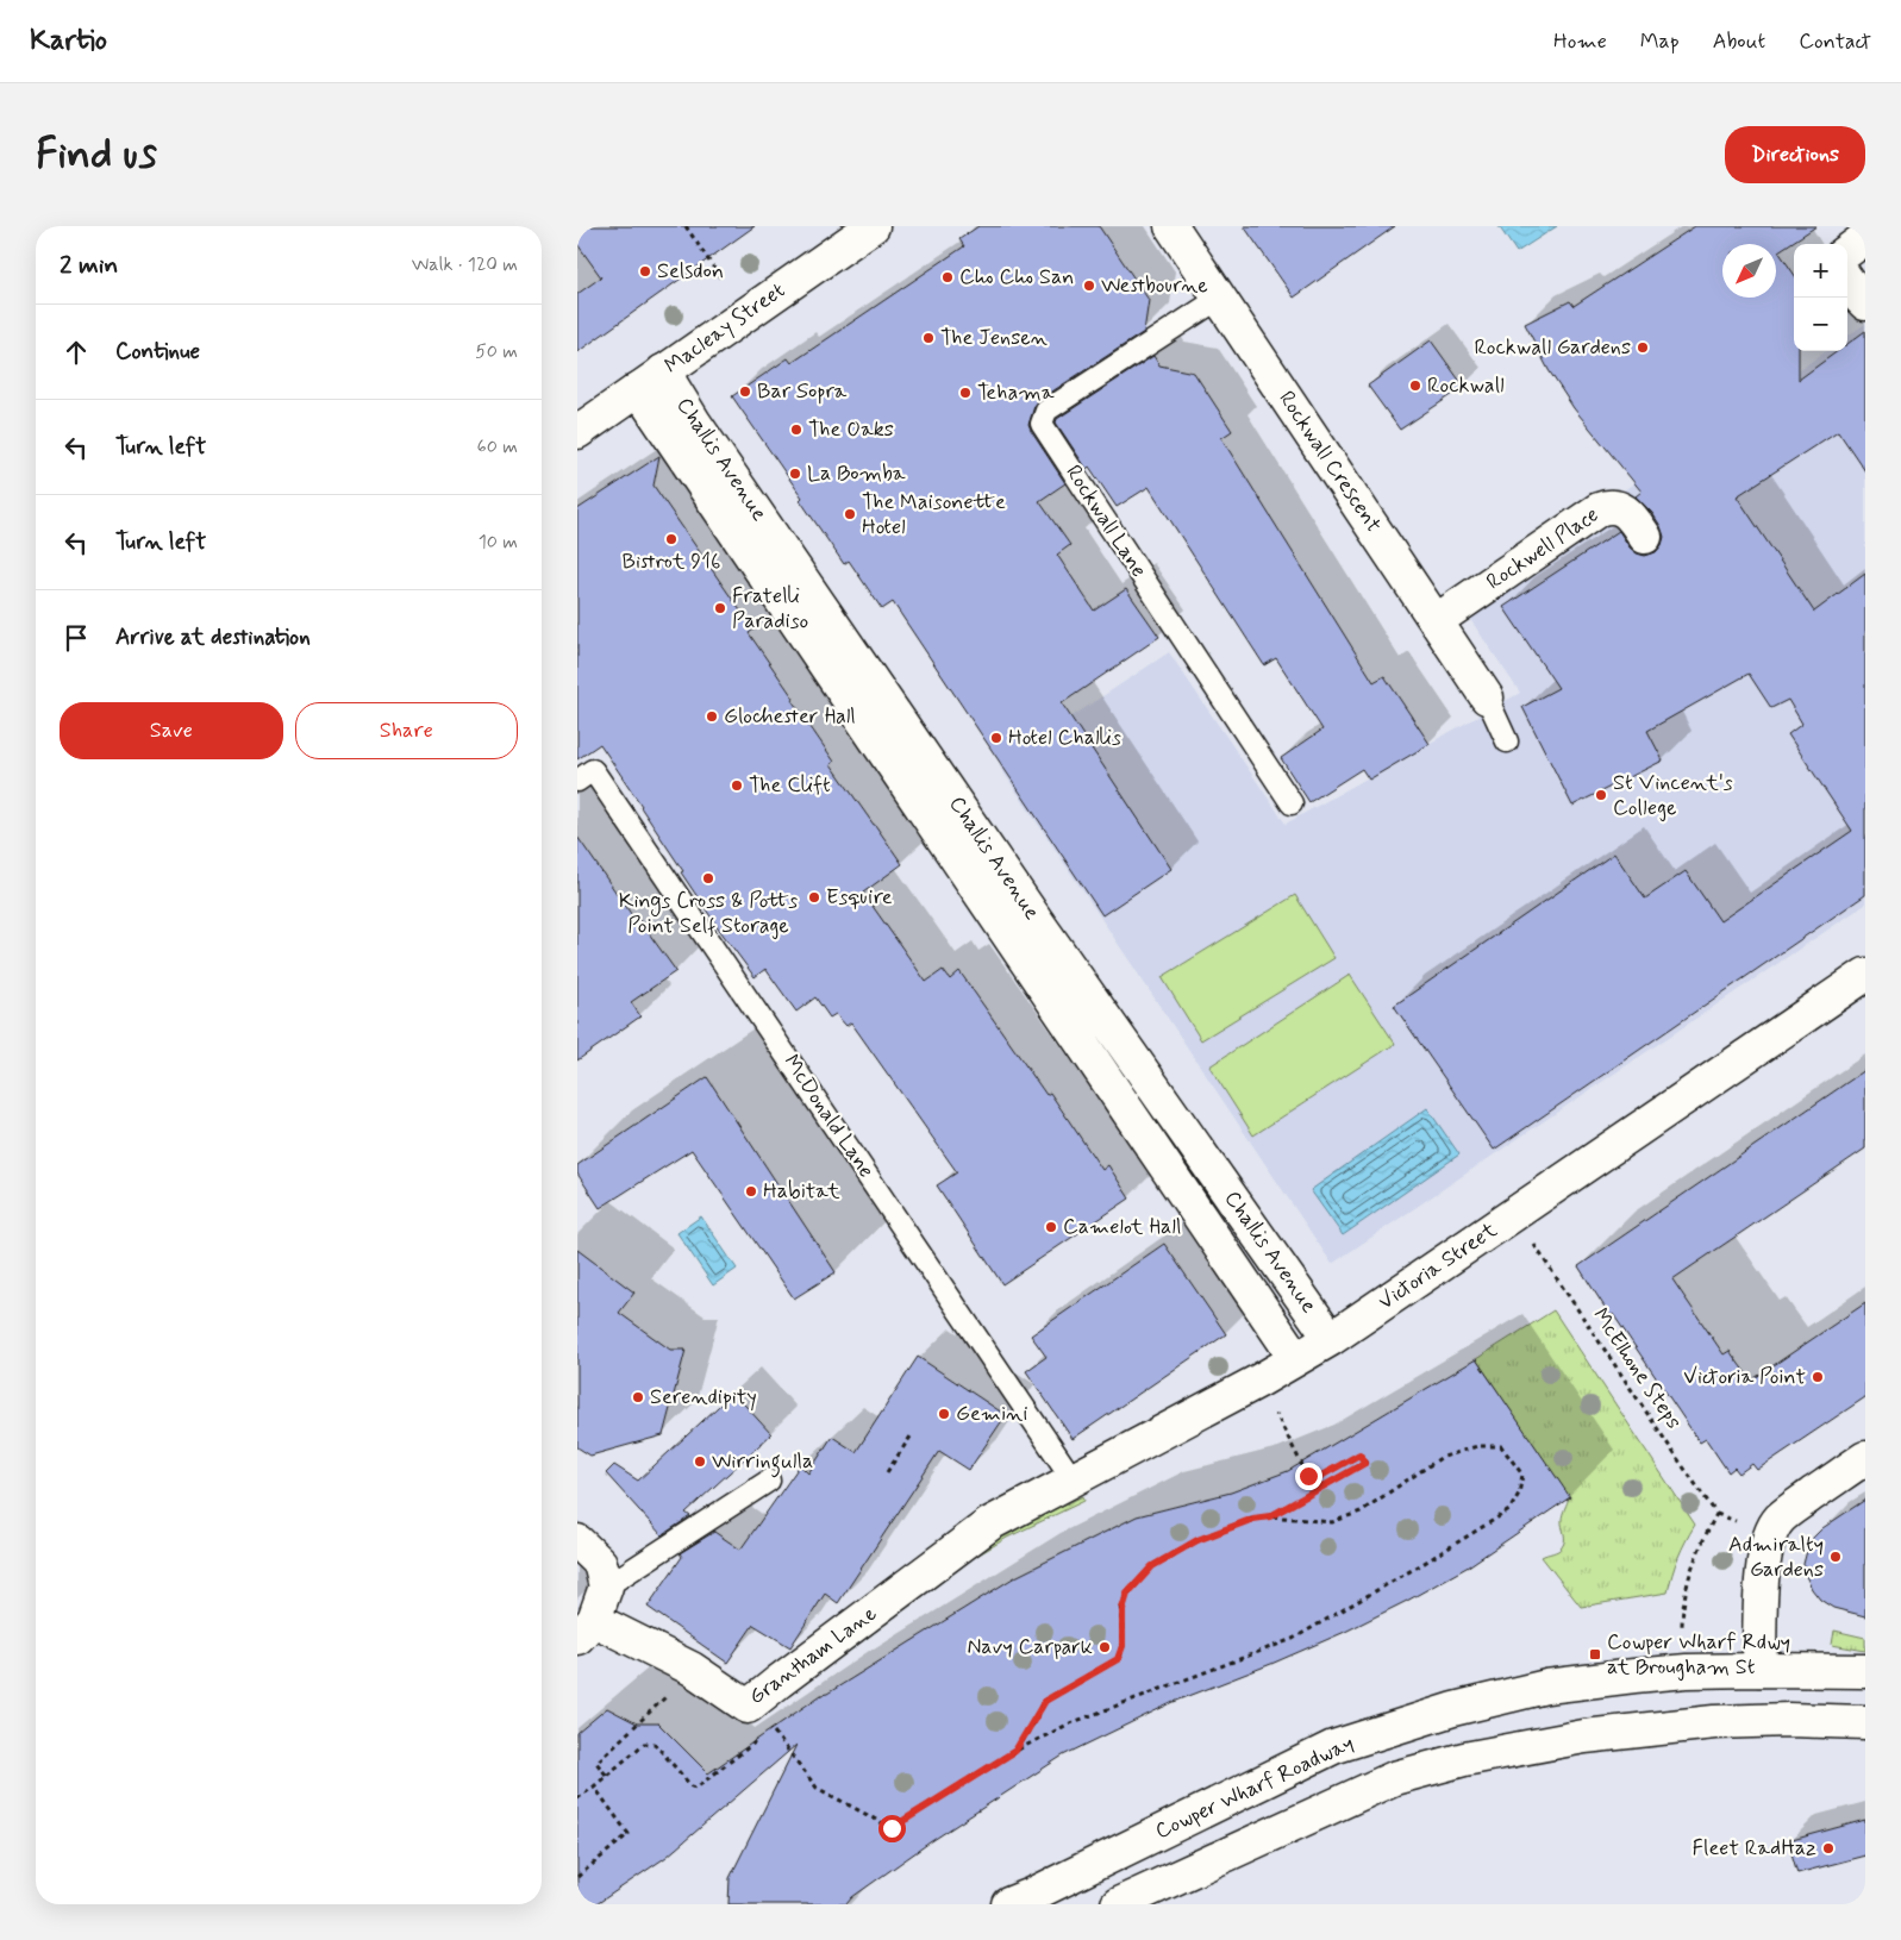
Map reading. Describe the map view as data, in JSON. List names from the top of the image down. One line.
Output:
{"streets":{"street":["Macleay Street","Challis Avenue","Rockwall Crescent","Rockwell Place","Victoria Street","Grantham Lane","Cowper Wharf Roadway"],"lane":["Rockwall Lane","McDonald Lane"],"path":["McElhone Steps"]},"crossings":[["Macleay Street","Challis Avenue"],["Challis Avenue","Victoria Street"],["Rockwall Crescent","Rockwall Lane"],["Rockwall Crescent","Rockwell Place"],["McDonald Lane","Victoria Street"],["Victoria Street","McElhone Steps"],["Victoria Street","Grantham Lane"]],"places":{"other":["Selsdon","Cho Cho San","Westbourne","The Jensen","Rockwall Gardens","Rockwall","Bar Sopra","Tehama","The Oaks","La Bomba","The Maisonette Hotel","Bistrot 916","Fratelli Paradiso","Glochester Hall","Hotel Challis","The Clift","St Vincent's College","Kings Cross & Potts Point Self Storage","Esquire","Habitat","Camelot Hall","Victoria Point","Serendipity","Gemini","Wirringulla","Admiralty Gardens","Navy Carpark","Fleet RadHaz"],"transit":["Cowper Wharf Rdwy at Brougham St"]},"north":"bottom left","page":{"header":"Kartio","nav":["Home","Map","About","Contact"],"buttons":["Directions",["Save","Share"]],"title":"Find us","heading":["2 min","Walk · 120 m"],"map_buttons":["+","−"],"list":[["Continue","50 m"],["Turn left","60 m"],["Turn left","10 m"],"Arrive at destination"]}}
